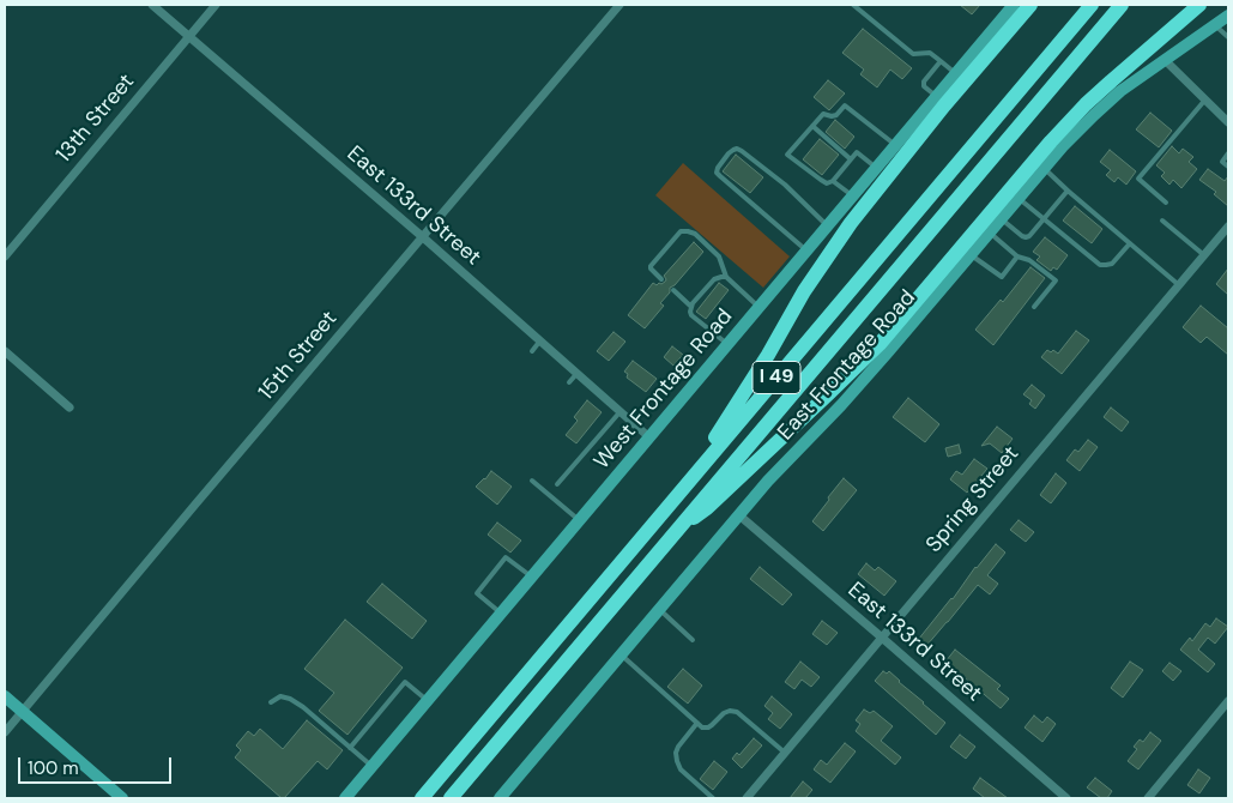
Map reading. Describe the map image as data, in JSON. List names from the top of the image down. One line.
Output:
{"streets":{"highway":["I 49"],"street":["13th Street","East 133rd Street","15th Street","East Frontage Road","West Frontage Road","Spring Street"]},"crossings":[["13th Street","East 133rd Street"],["East 133rd Street","15th Street"],["East 133rd Street","East Frontage Road"],["East 133rd Street","West Frontage Road"],["East 133rd Street","Spring Street"]],"scale_bar":"100 m"}
